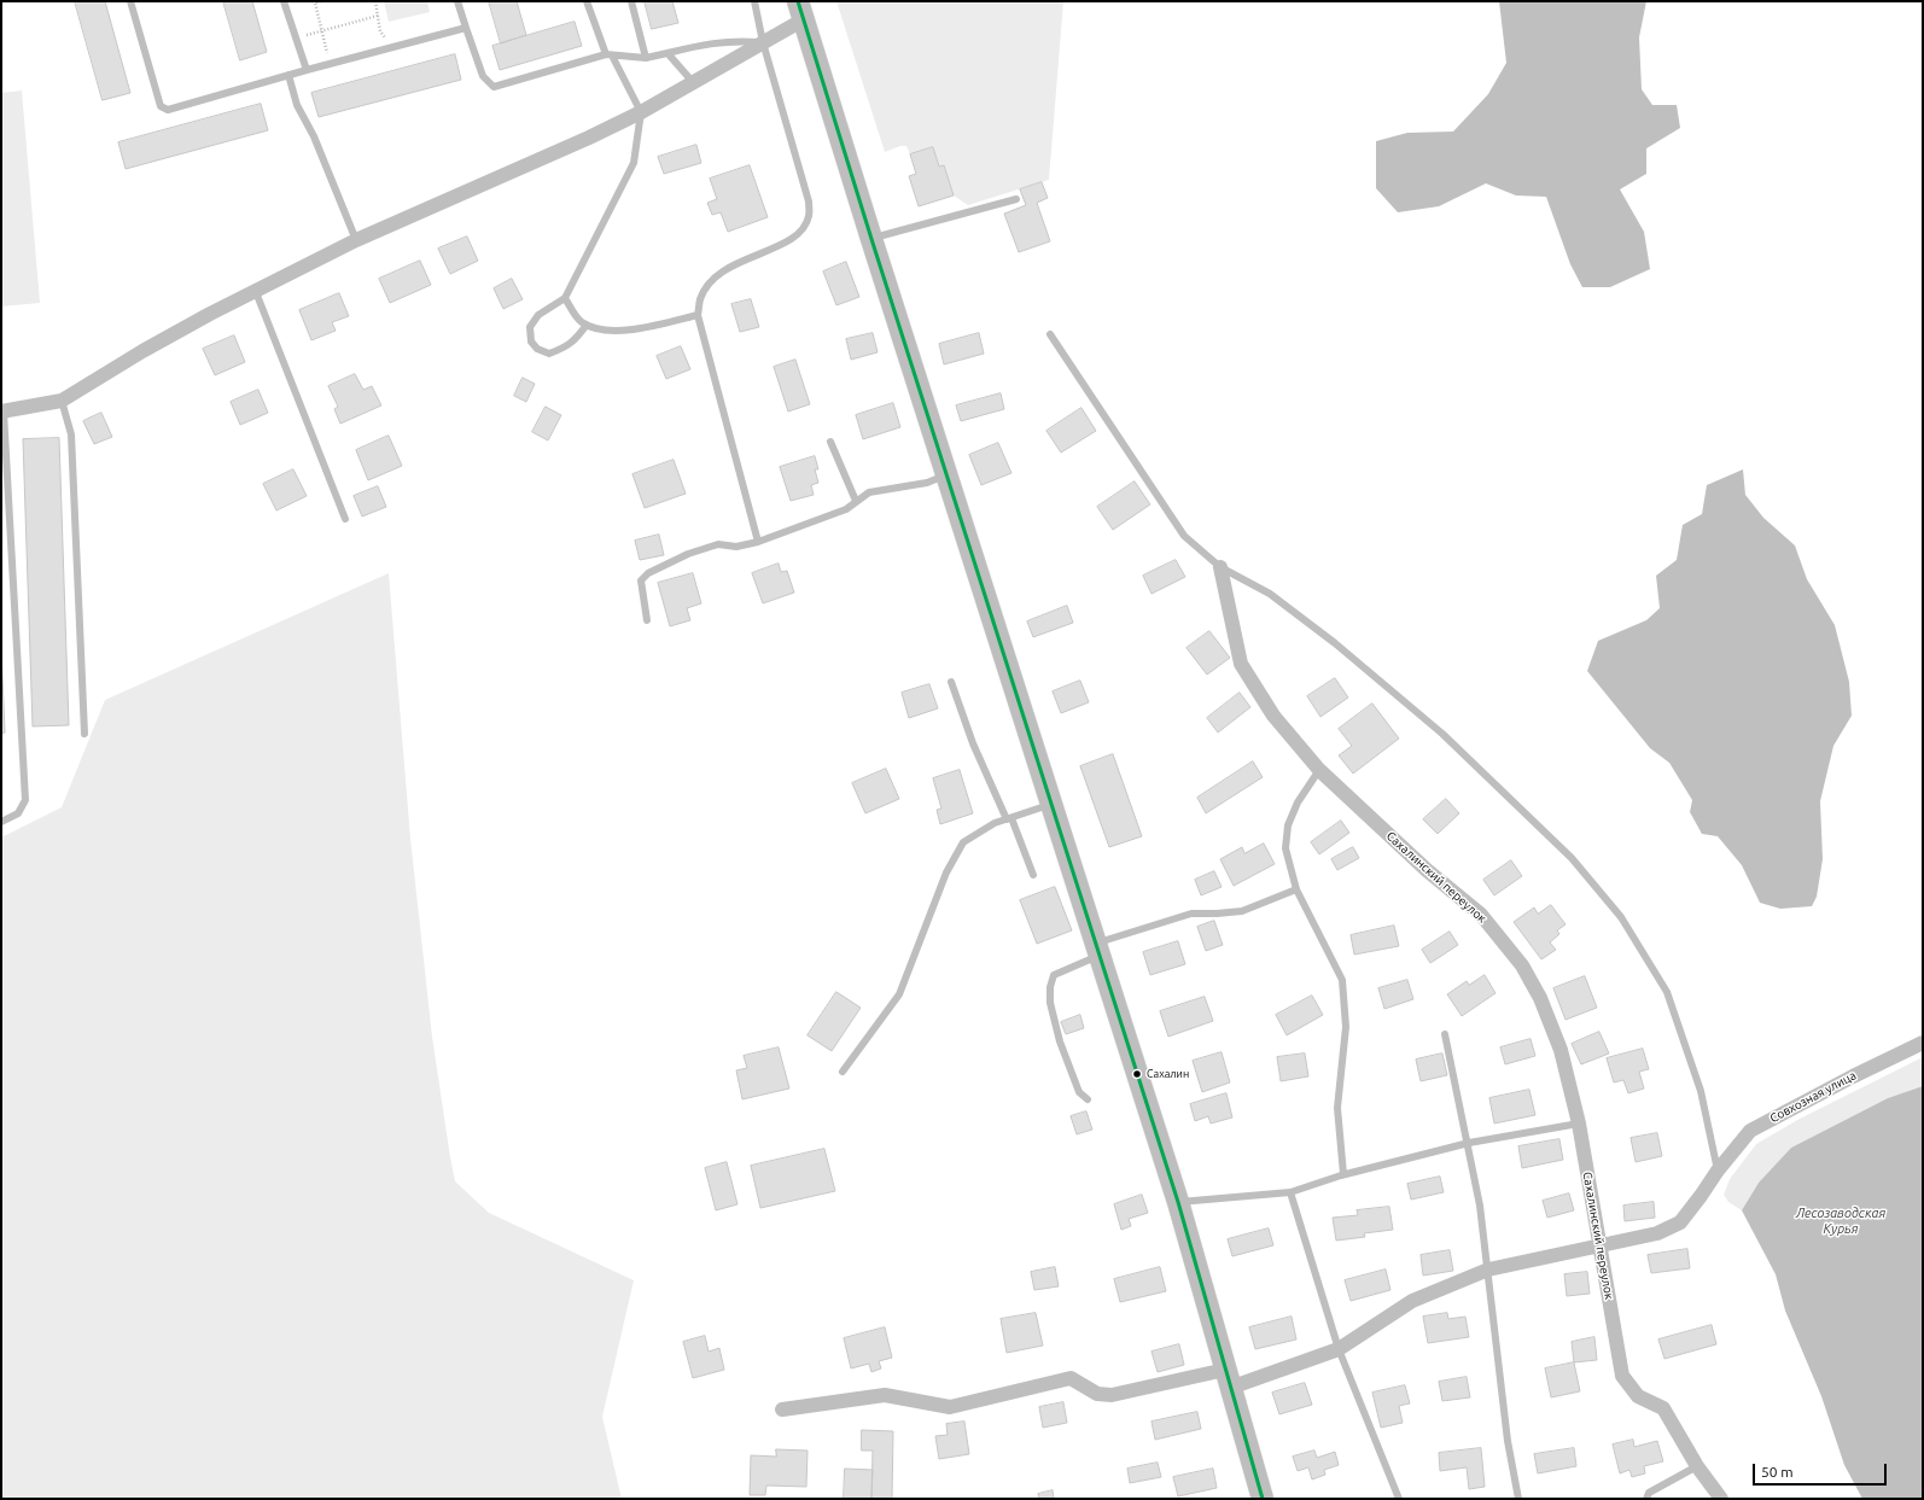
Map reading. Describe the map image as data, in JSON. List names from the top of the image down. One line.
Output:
{"streets":{"street":["Сахалинский переулок","Совхозная улица"]},"crossings":[["Сахалинский переулок","Совхозная улица"]],"water":["Лесозаводская Курья"],"places":["Сахалин"],"scale_bar":"50 m"}
